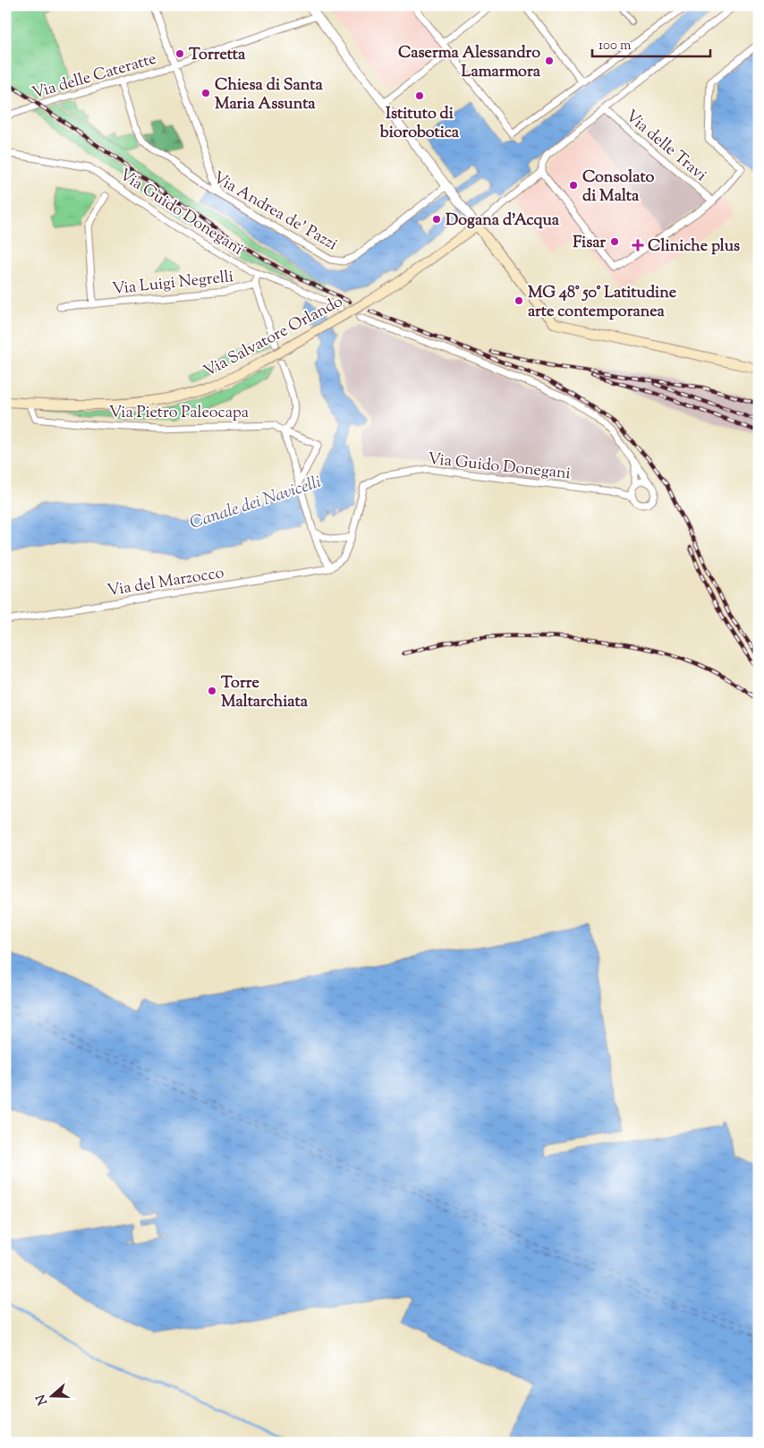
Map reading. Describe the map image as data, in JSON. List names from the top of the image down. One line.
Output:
{"streets":{"main road":["Via Salvatore Orlando"],"street":["Via delle Cateratte","Via delle Travi","Via Andrea de' Pazzi","Via Guido Donegani","Via Luigi Negrelli","Via Pietro Paleocapa","Via del Marzocco"]},"crossings":[["Via delle Cateratte","Via Andrea de' Pazzi"],["Via Salvatore Orlando","Via Pietro Paleocapa"]],"water":["Canale dei Navicelli"],"places":{"other":["Torretta","Caserma Alessandro Lamarmora","Chiesa di Santa Maria Assunta","Istituto di biorobotica","Consolato di Malta","Dogana d'Acqua","Fisar","MG 48° 50° Latitudine arte contemporanea","Torre Maltarchiata"],"health":["Cliniche plus"]},"scale_bar":"100 m","north":"left"}
